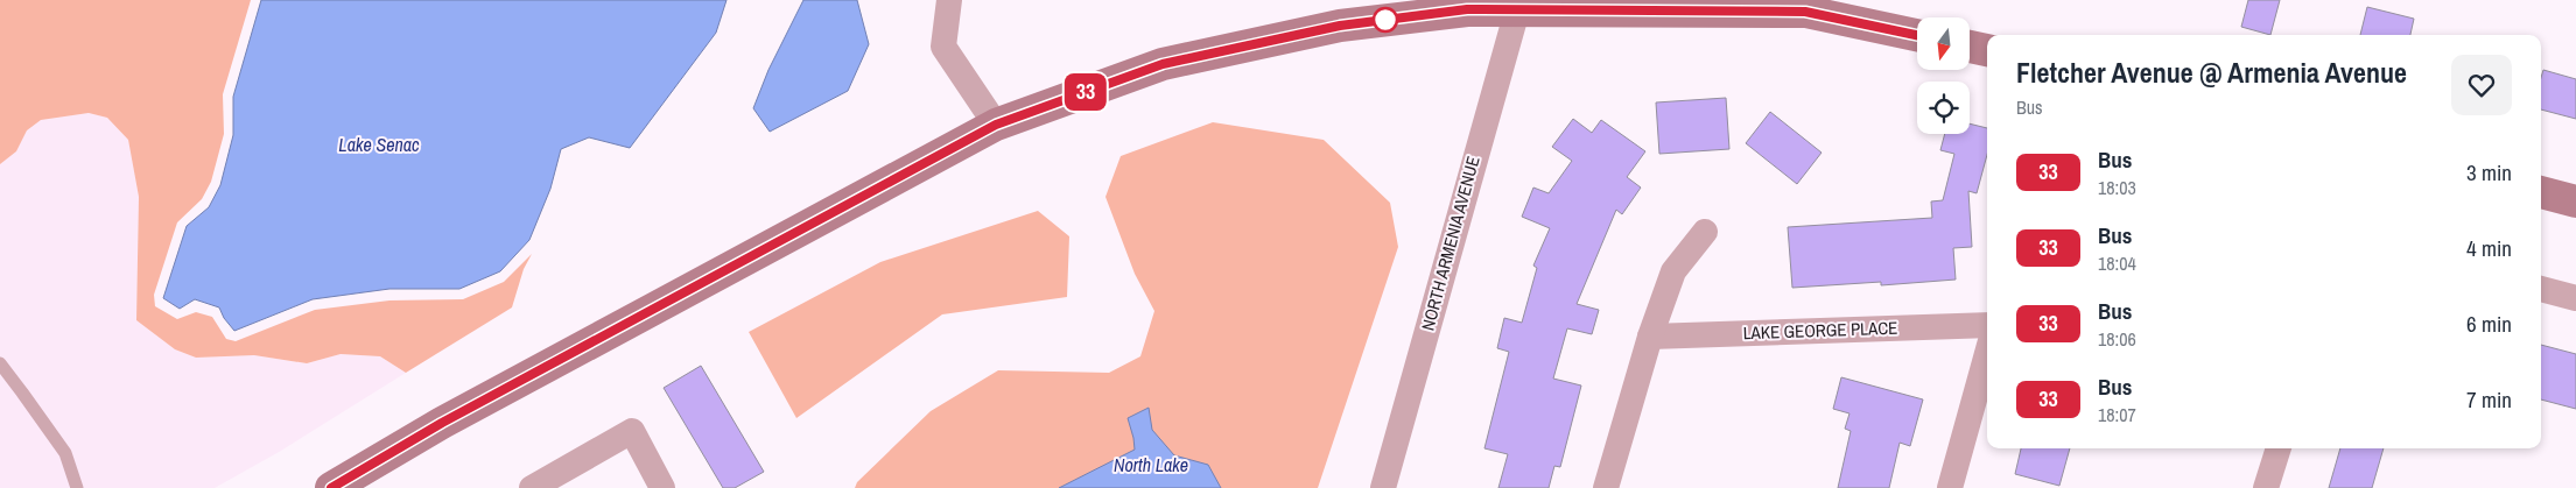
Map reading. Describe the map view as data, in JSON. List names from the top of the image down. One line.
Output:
{"streets":{"street":["NORTH ARMENIA AVENUE","LAKE GEORGE PLACE"]},"water":["Lake Senac","North Lake"],"lines":["bus line 33"],"north":"bottom","page":{"on_map":"33","heading":["Fletcher Avenue @ Armenia Avenue","Bus"],"list":[{"mark":"33","name":"Bus","note":"18:03","value":"3 min"},{"mark":"33","name":"Bus","note":"18:04","value":"4 min"},{"mark":"33","name":"Bus","note":"18:06","value":"6 min"},{"mark":"33","name":"Bus","note":"18:07","value":"7 min"}]}}
